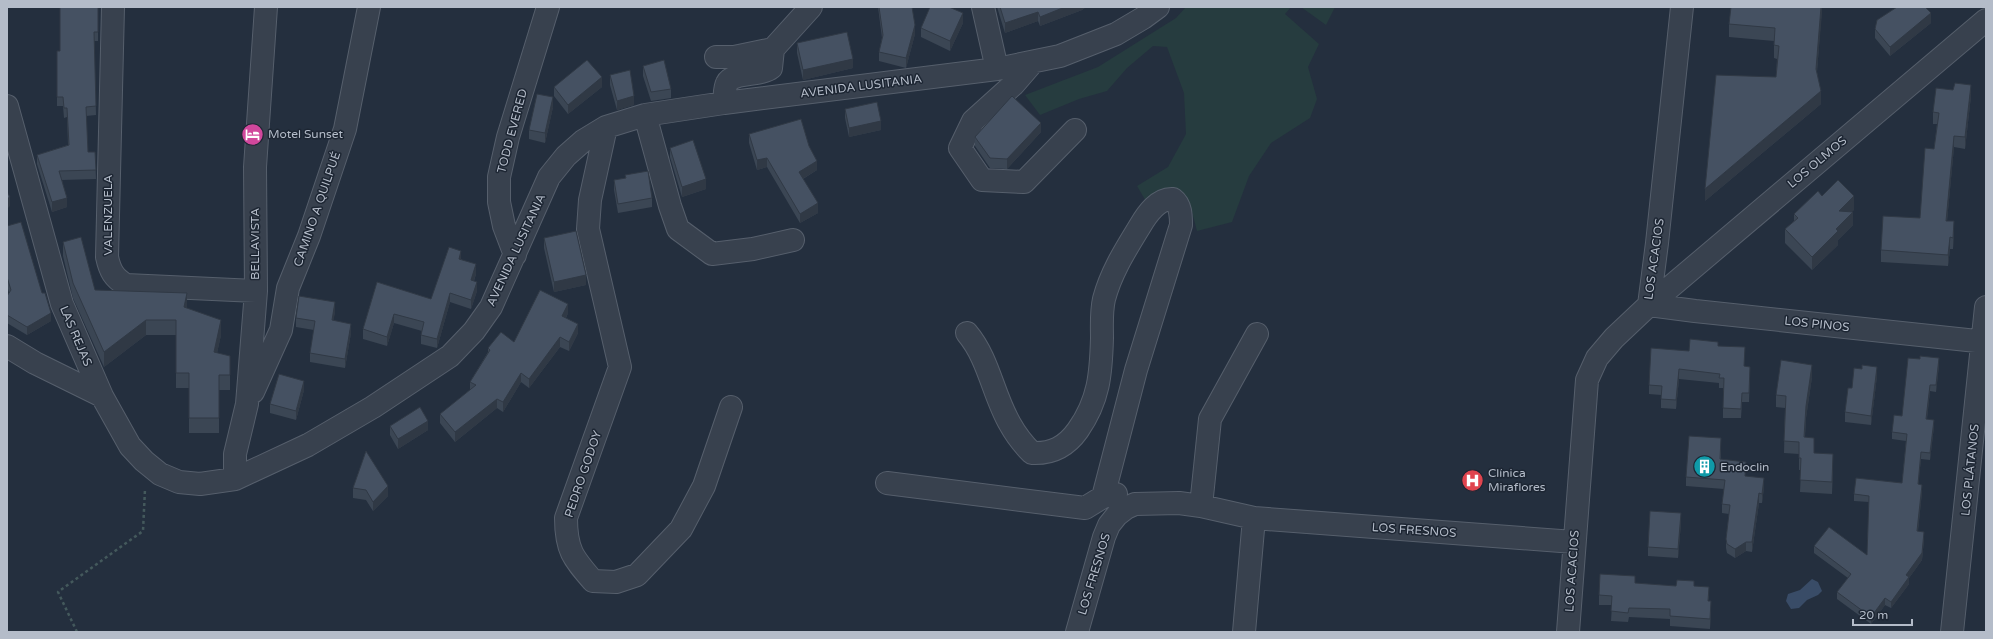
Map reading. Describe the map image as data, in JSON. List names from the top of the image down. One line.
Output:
{"streets":{"street":["AVENIDA LUSITANIA","TODD EVERED","LOS OLMOS","CAMINO A QUILPUÉ","VALENZUELA","BELLAVISTA","LOS ACACIOS","LOS PINOS","LAS REJAS","LOS PLÁTANOS","PEDRO GODOY","LOS FRESNOS"]},"crossings":[["AVENIDA LUSITANIA","TODD EVERED"],["AVENIDA LUSITANIA","BELLAVISTA"],["AVENIDA LUSITANIA","LAS REJAS"],["AVENIDA LUSITANIA","PEDRO GODOY"],["LOS OLMOS","LOS ACACIOS"],["LOS OLMOS","LOS PINOS"],["CAMINO A QUILPUÉ","BELLAVISTA"],["VALENZUELA","BELLAVISTA"],["BELLAVISTA","LAS REJAS"],["LOS ACACIOS","LOS PINOS"],["LOS ACACIOS","LOS FRESNOS"],["LOS PINOS","LOS PLÁTANOS"]],"places":{"hotel":["Motel Sunset"],"building":["Endoclin"],"hospital":["Clínica Miraflores"]},"scale_bar":"20 m"}
